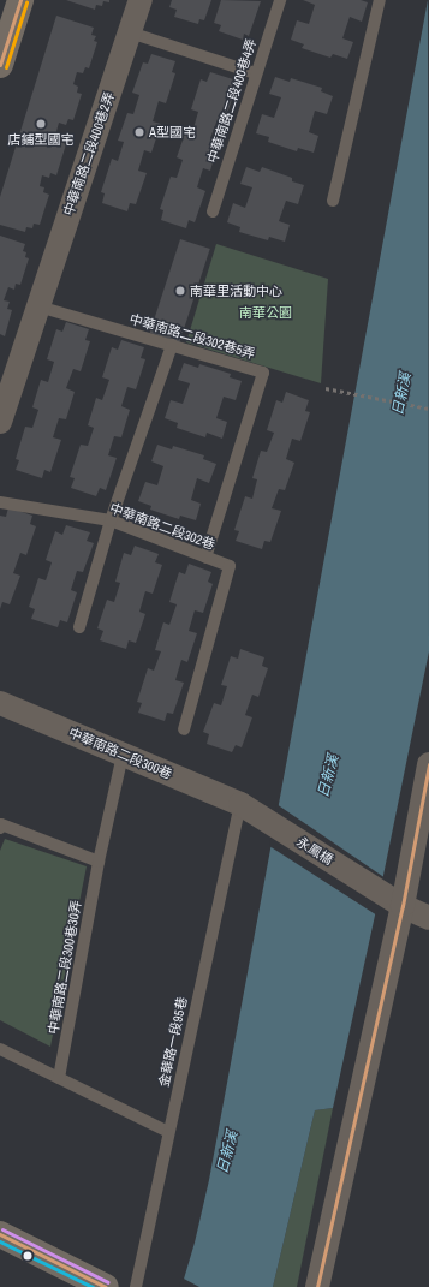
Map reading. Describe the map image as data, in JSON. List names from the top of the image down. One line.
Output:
{"streets":{"street":["中華南路二段400巷2弄","中華南路二段300巷","永鳳橋"],"lane":["中華南路二段400巷4弄","中華南路二段302巷5弄","中華南路二段302巷","中華南路二段300巷30弄","金華路一段95巷"]},"crossings":[["中華南路二段400巷2弄","中華南路二段302巷5弄"],["中華南路二段302巷5弄","中華南路二段302巷"],["中華南路二段300巷","永鳳橋"],["中華南路二段300巷","中華南路二段300巷30弄"],["中華南路二段300巷","金華路一段95巷"],["永鳳橋","金華路一段95巷"]],"water":["日新溪"],"parks":["南華公園"],"places":["店鋪型國宅","A型國宅","南華里活動中心"]}
